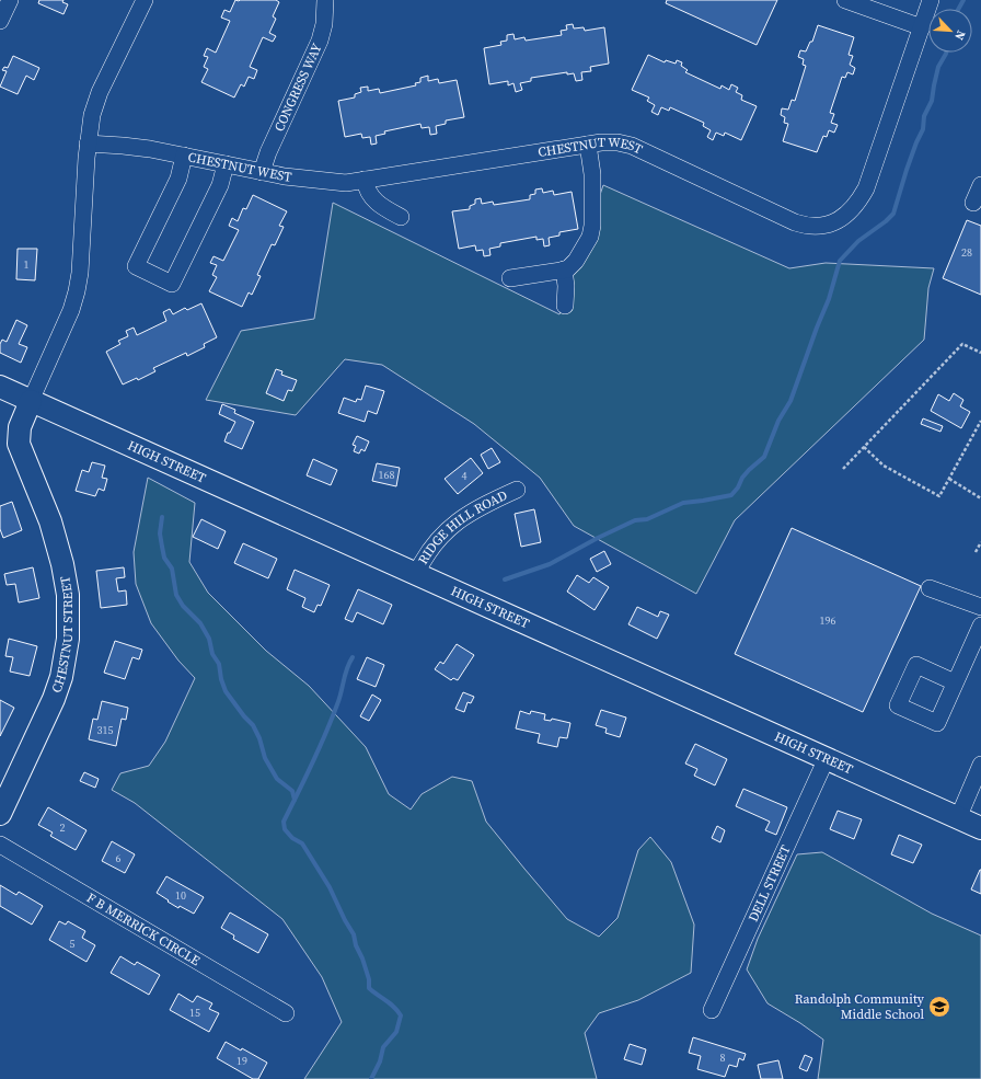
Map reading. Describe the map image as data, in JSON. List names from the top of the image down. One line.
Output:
{"streets":{"main road":["HIGH STREET","CHESTNUT STREET"],"street":["CONGRESS WAY","CHESTNUT WEST","RIDGE HILL ROAD","DELL STREET","F B MERRICK CIRCLE"]},"crossings":[["CONGRESS WAY","CHESTNUT WEST"],["HIGH STREET","RIDGE HILL ROAD"],["HIGH STREET","CHESTNUT STREET"],["HIGH STREET","DELL STREET"]],"places":{"school or university":["Randolph Community Middle School"]},"house_numbers":["28","1","168","4","196","315","2","6","10","5","15","8","19"],"north":"bottom right"}
